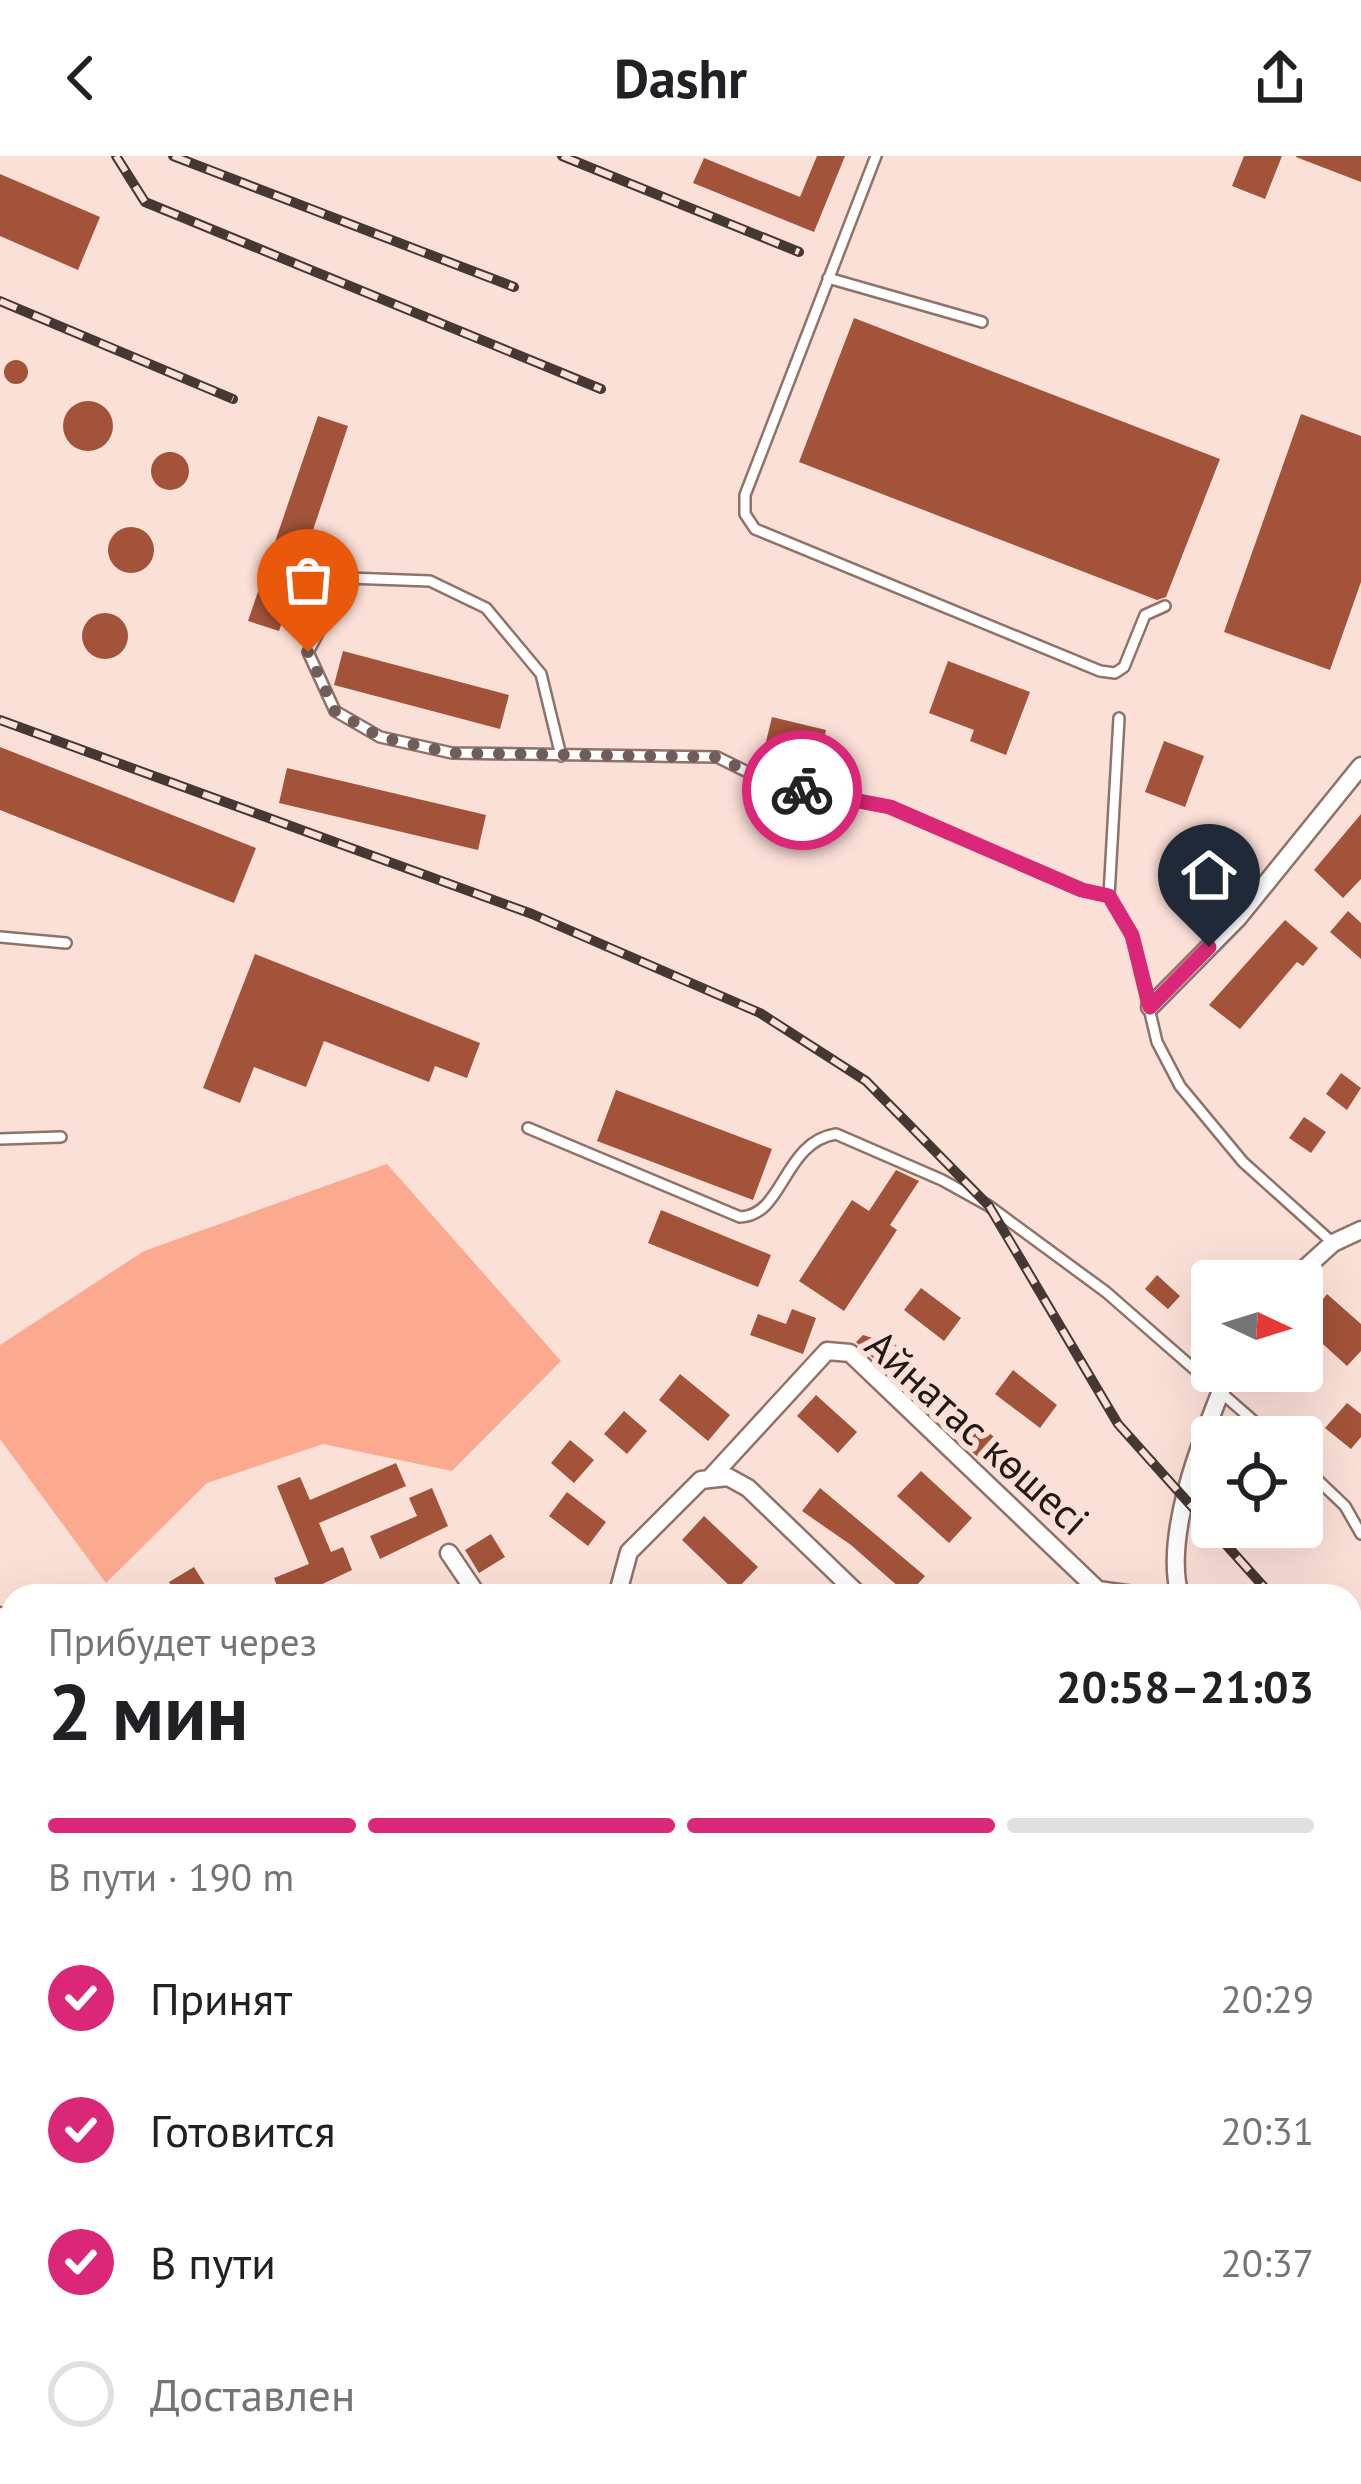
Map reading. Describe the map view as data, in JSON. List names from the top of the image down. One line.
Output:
{"streets":{"street":["Айнатас көшесі"]},"north":"right","page":{"header":"Dashr","heading":["2 мин","Прибудет через","20:58–21:03"],"bar":"В пути · 190 m","list":[["Принят","20:29"],["Готовится","20:31"],["В пути","20:37"],"Доставлен"]}}
